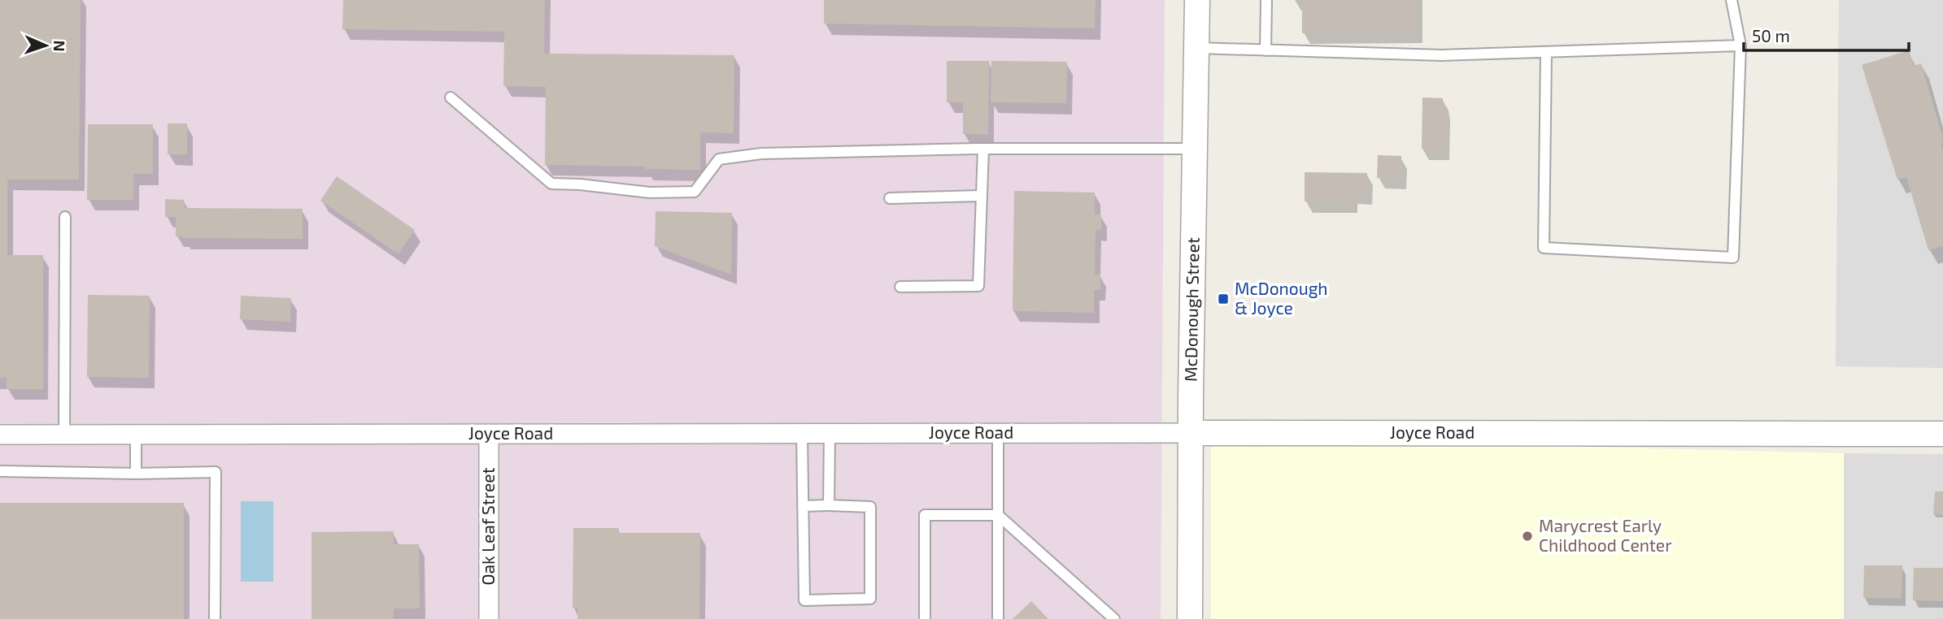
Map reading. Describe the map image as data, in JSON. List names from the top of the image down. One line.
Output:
{"streets":{"street":["McDonough Street","Joyce Road","Oak Leaf Street"]},"crossings":[["McDonough Street","Joyce Road"],["Joyce Road","Oak Leaf Street"]],"places":{"transit":["McDonough & Joyce"],"other":["Marycrest Early Childhood Center"]},"scale_bar":"50 m","north":"right"}
